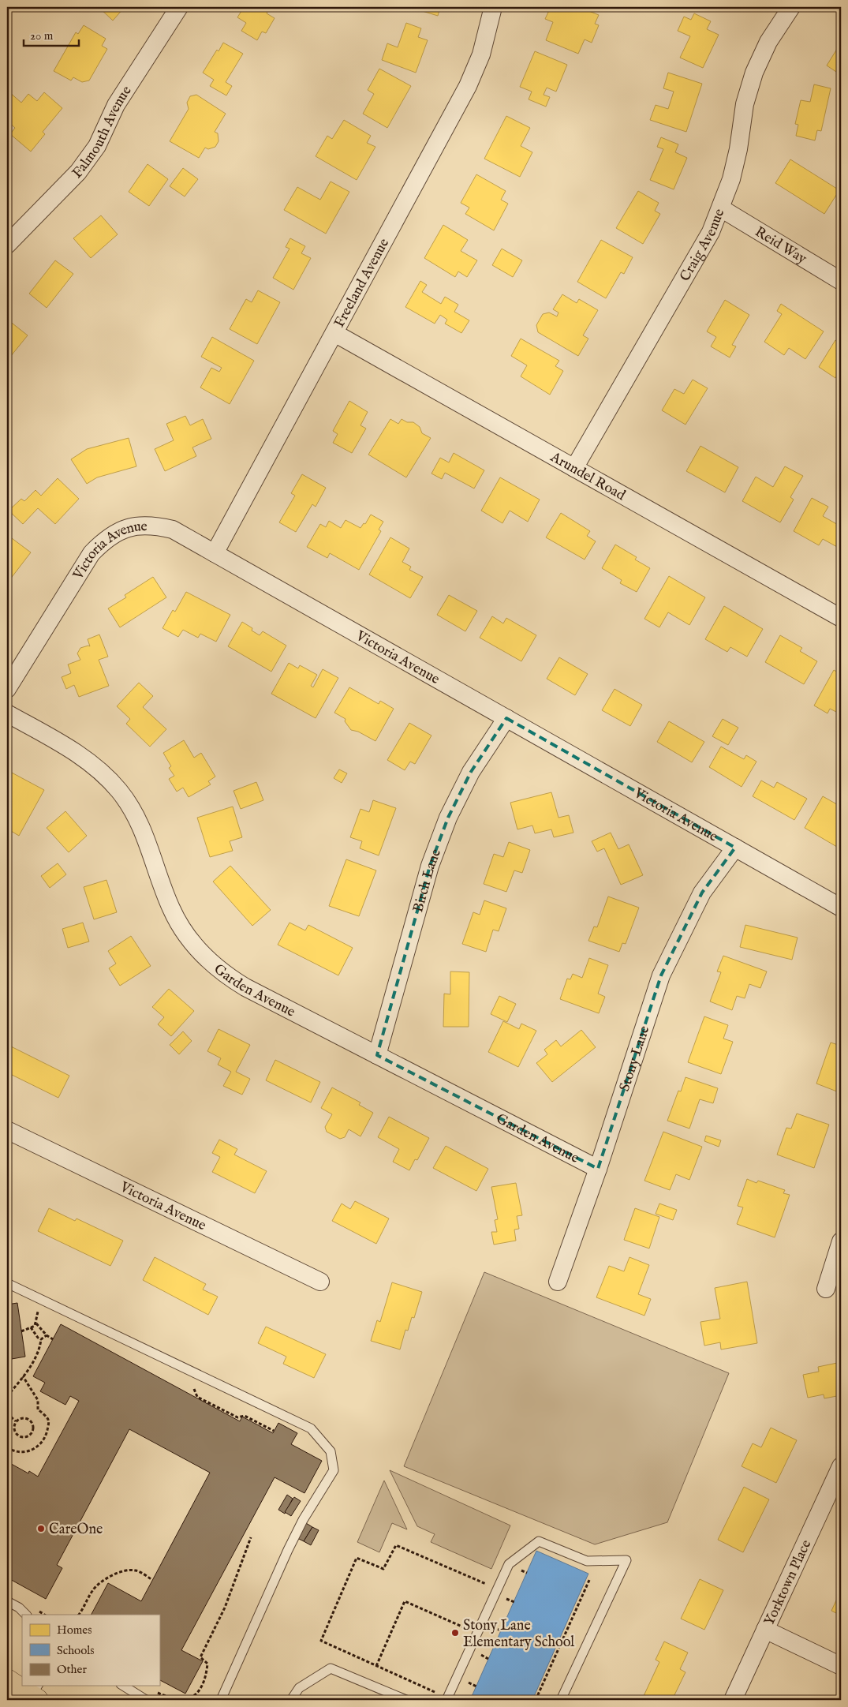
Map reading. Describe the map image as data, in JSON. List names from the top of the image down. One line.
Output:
{"streets":{"street":["Falmouth Avenue","Craig Avenue","Reid Way","Freeland Avenue","Arundel Road","Victoria Avenue","Birch Lane","Garden Avenue","Stony Lane","Yorktown Place"]},"crossings":[["Craig Avenue","Reid Way"],["Craig Avenue","Arundel Road"],["Freeland Avenue","Arundel Road"],["Freeland Avenue","Victoria Avenue"],["Victoria Avenue","Birch Lane"],["Victoria Avenue","Stony Lane"],["Birch Lane","Garden Avenue"],["Garden Avenue","Stony Lane"]],"places":["CareOne","Stony Lane Elementary School"],"legend":["Homes","Schools","Other"],"scale_bar":"20 m"}
